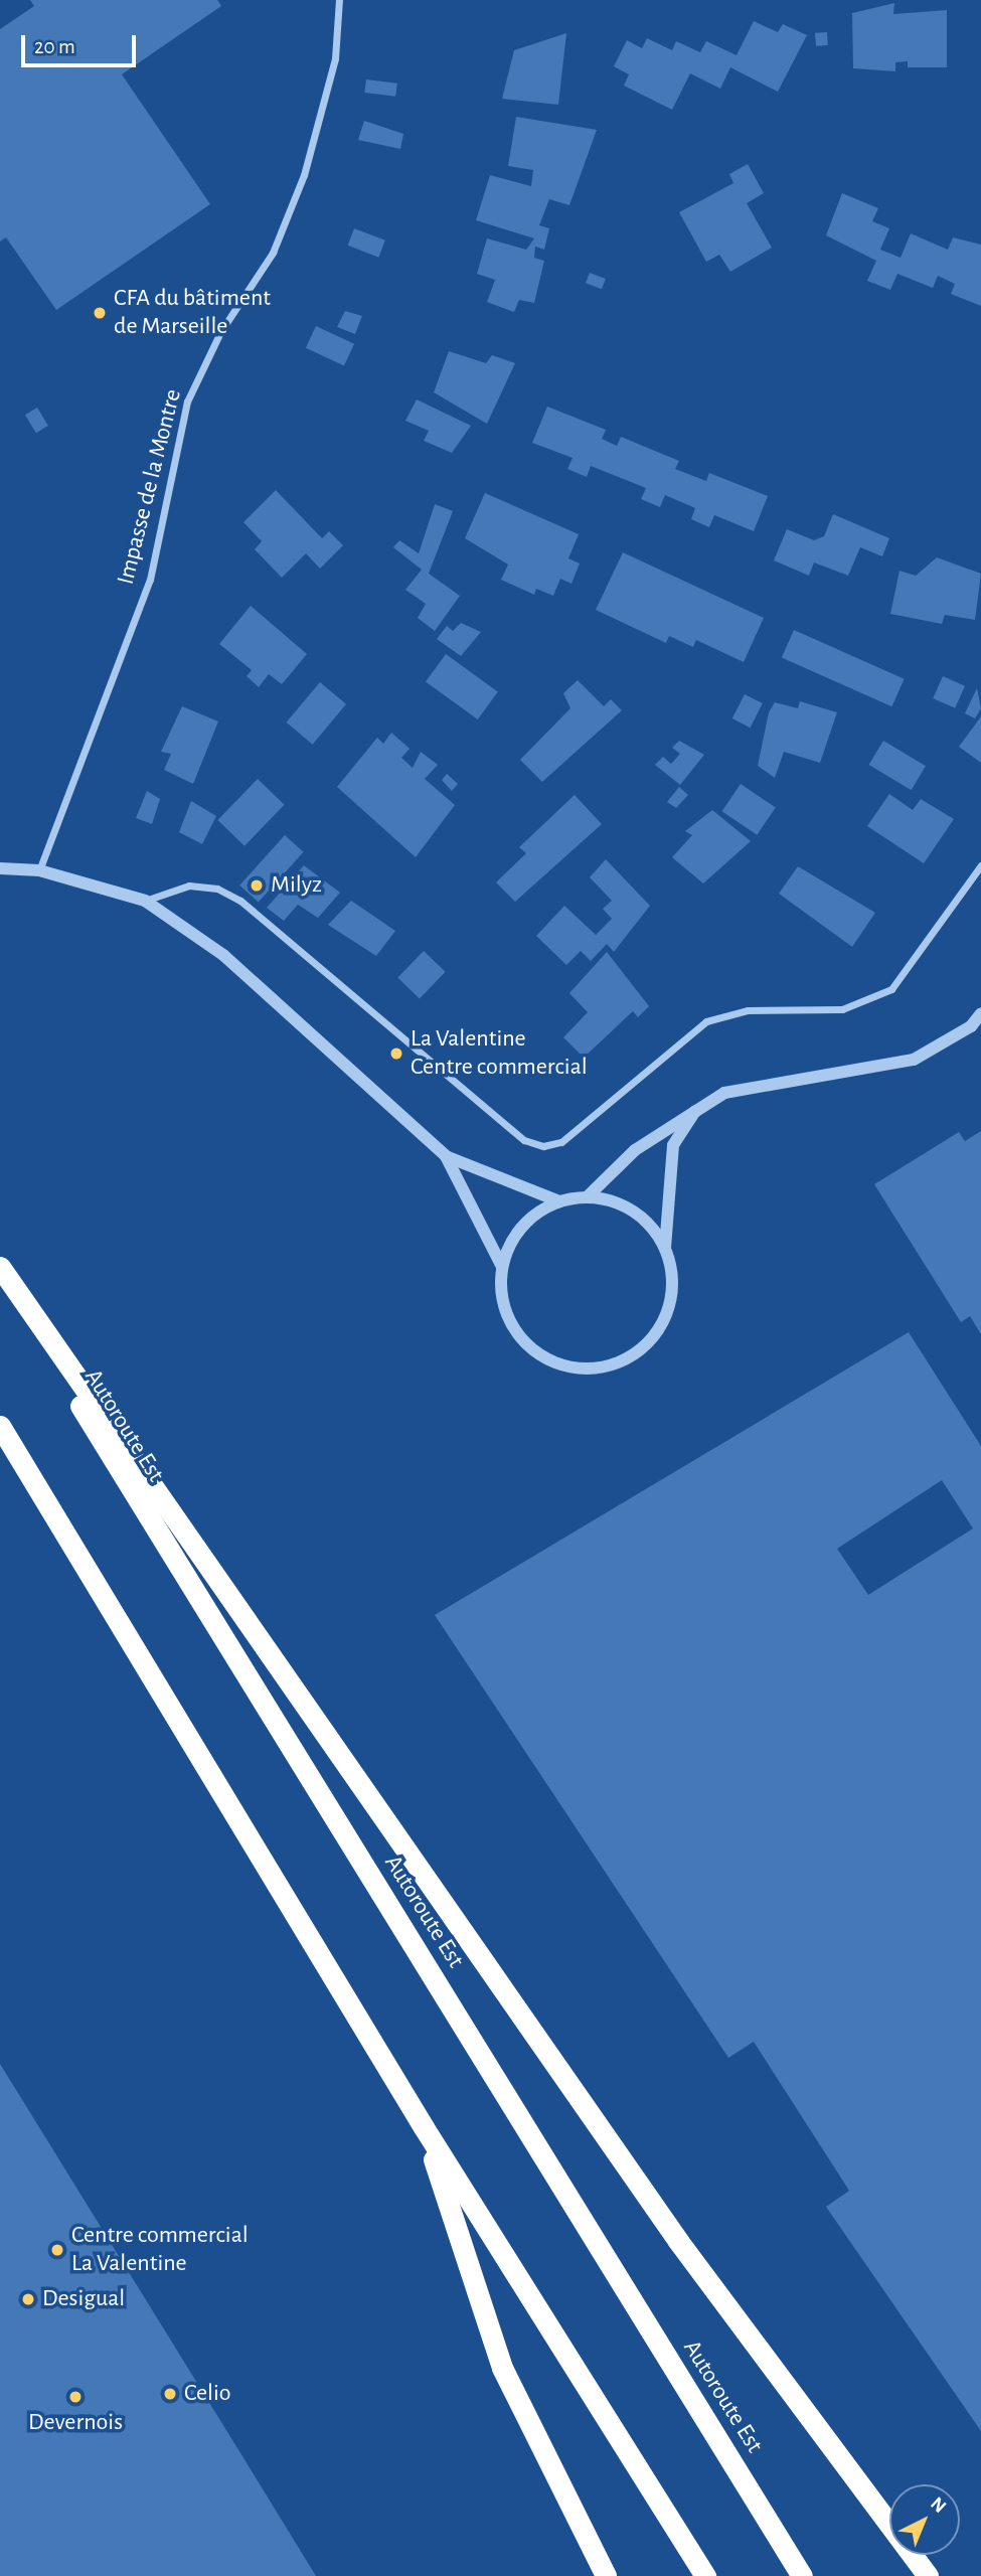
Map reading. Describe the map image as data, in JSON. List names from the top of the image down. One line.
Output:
{"streets":{"highway":["Autoroute Est"],"street":["Impasse de la Montre"]},"places":["CFA du bâtiment de Marseille","Milyz","La Valentine Centre commercial","Centre commercial La Valentine","Desigual","Celio","Devernois"],"scale_bar":"20 m","north":"top right"}
